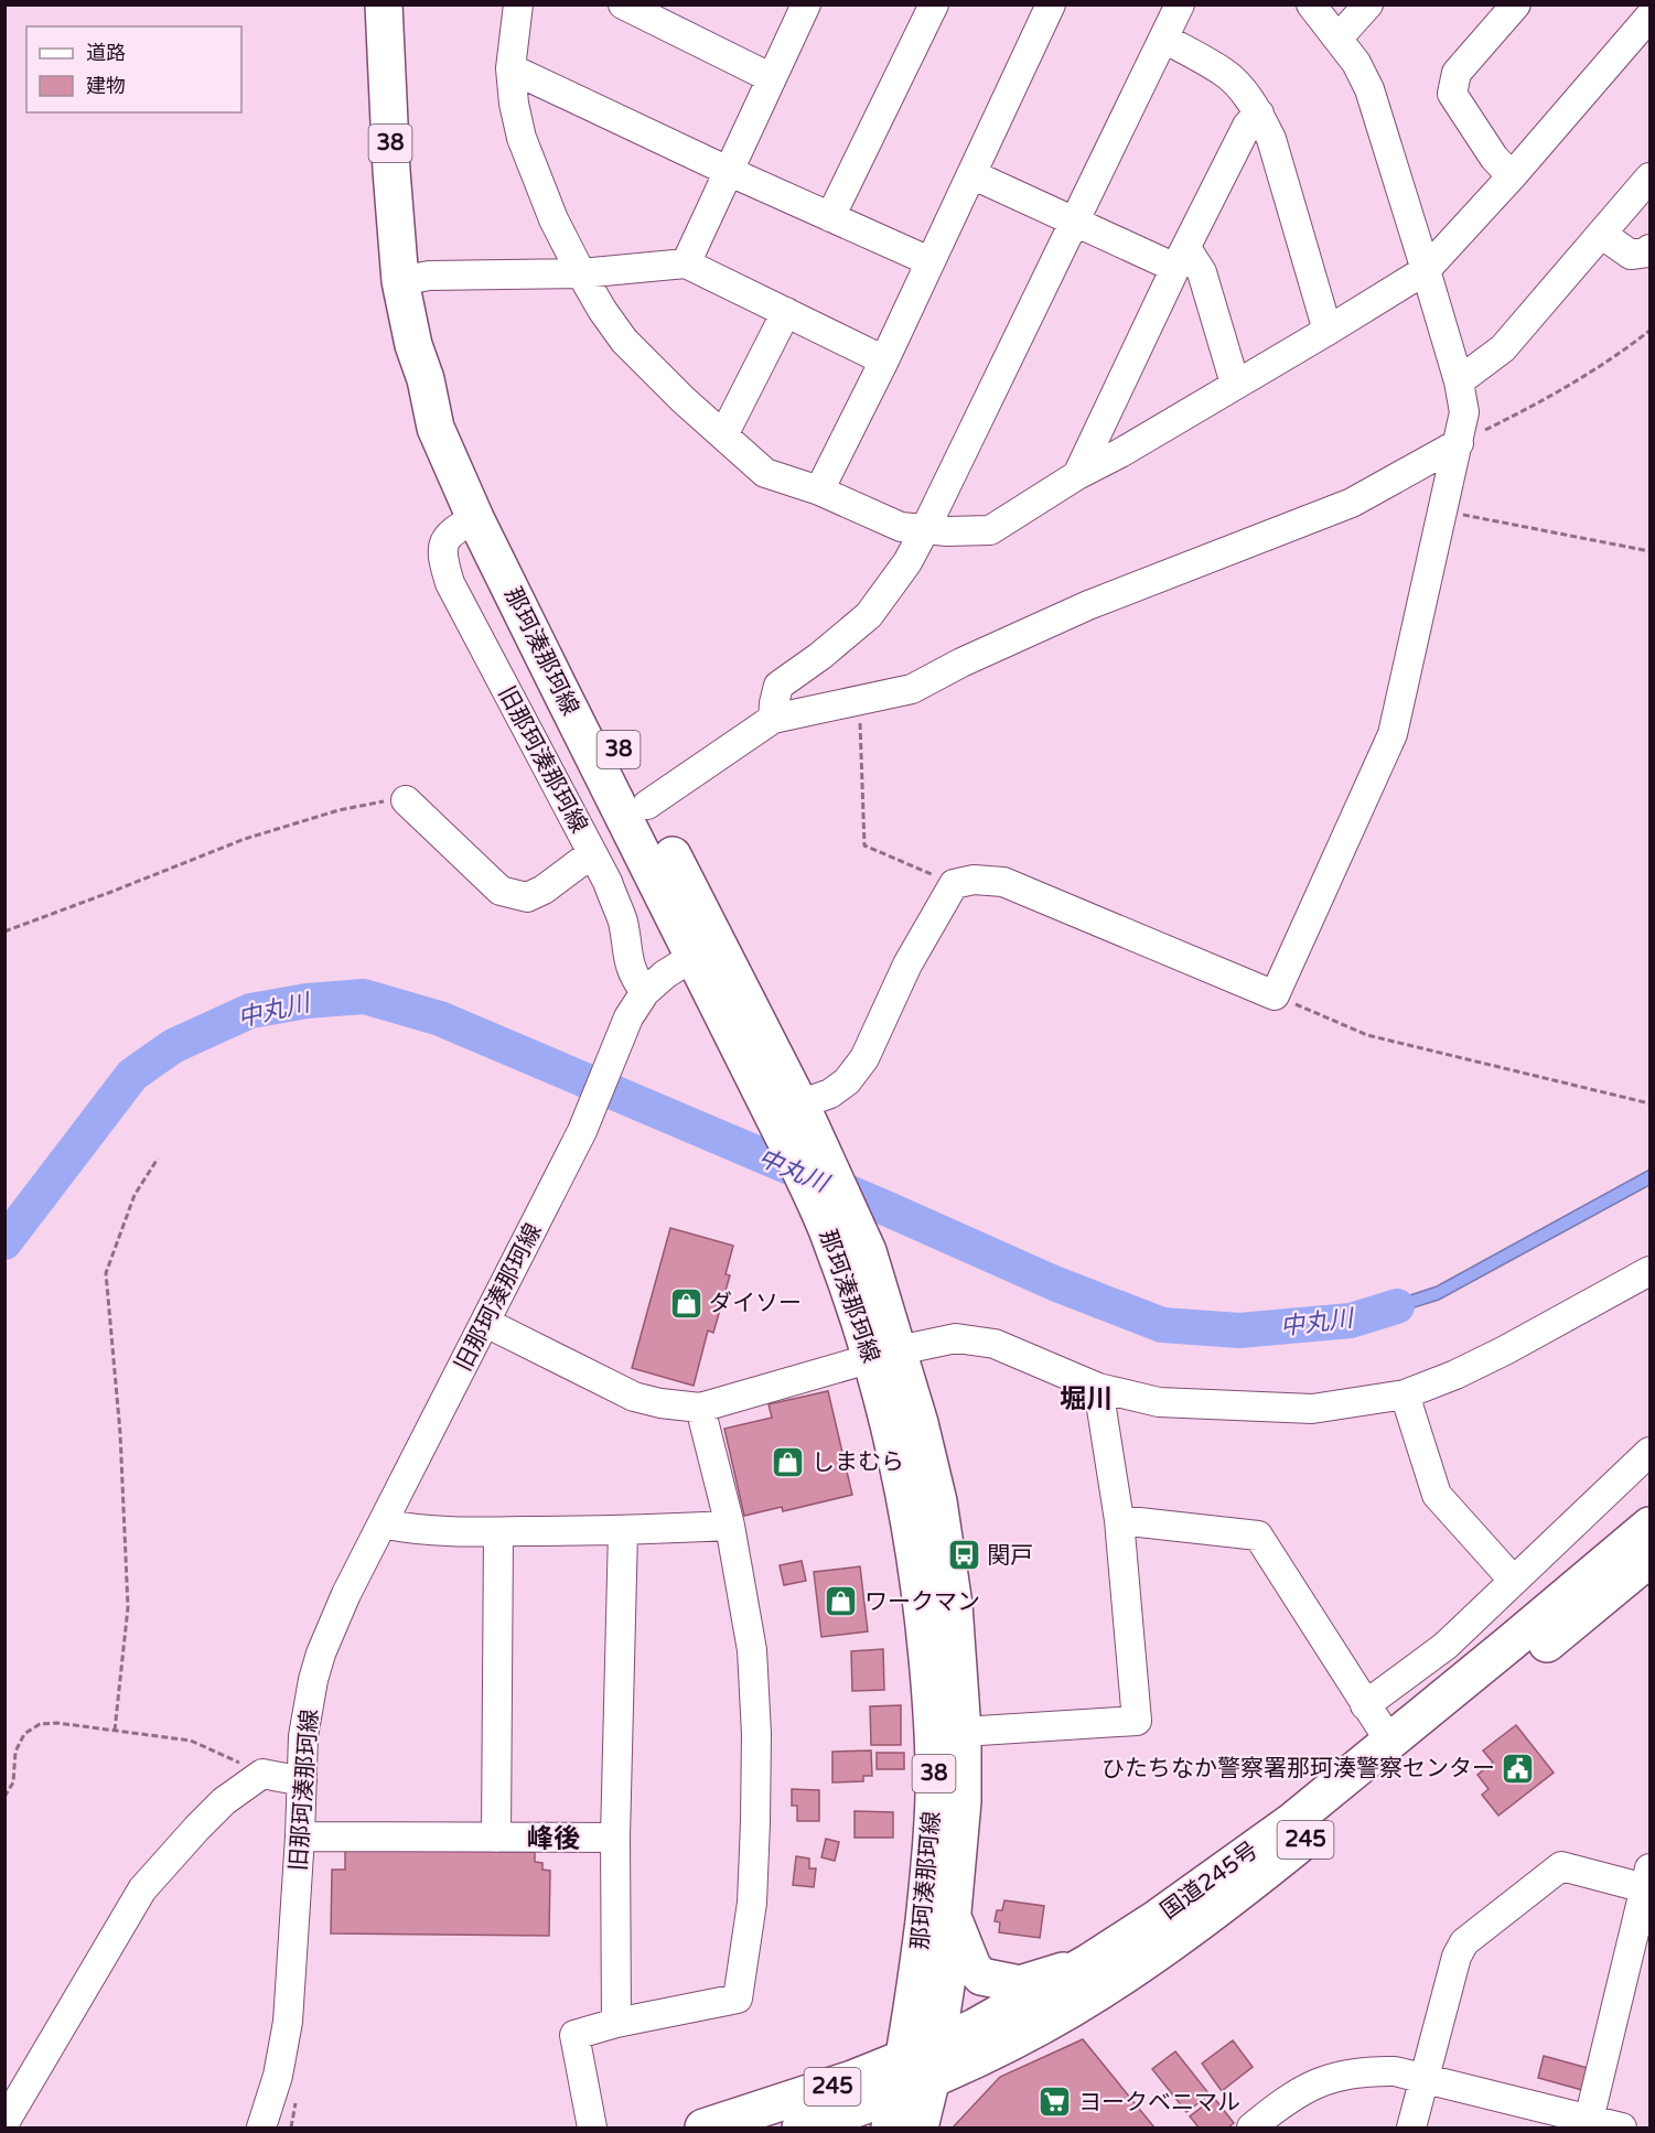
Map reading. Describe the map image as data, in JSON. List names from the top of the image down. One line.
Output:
{"streets":{"main road":["38","那珂湊那珂線","245","国道245号"],"street":["旧那珂湊那珂線"]},"crossings":[["那珂湊那珂線","旧那珂湊那珂線"],["那珂湊那珂線","国道245号"]],"districts":["堀川","峰後"],"water":["中丸川"],"places":{"shop":["ダイソー","しまむら","ワークマン"],"bus stop":["関戸"],"public building":["ひたちなか警察署那珂湊警察センター"],"supermarket":["ヨークベニマル"]},"legend":["道路","建物"]}
